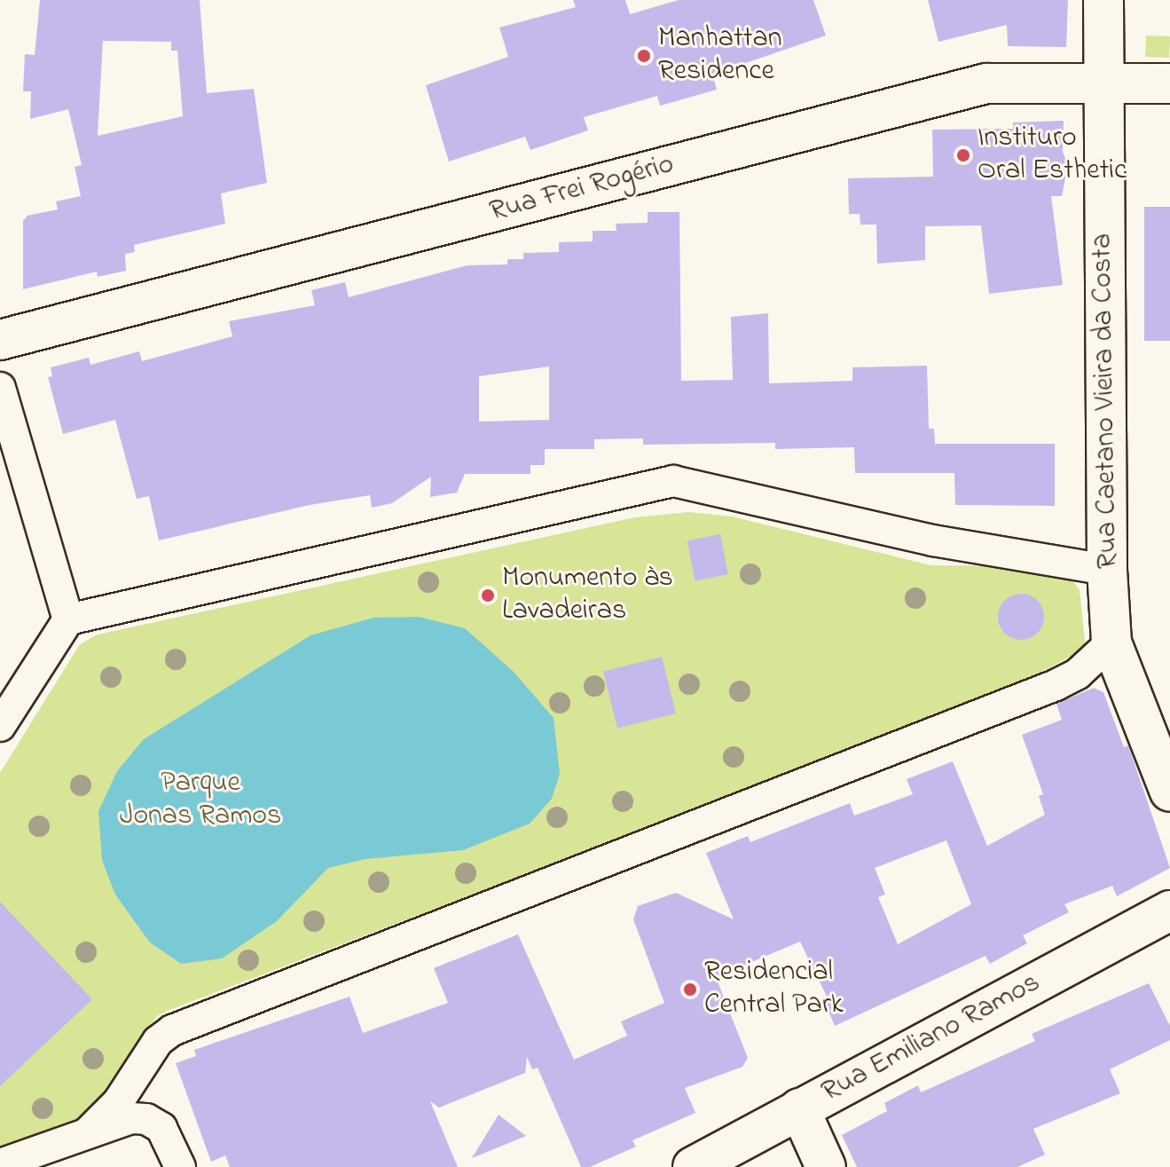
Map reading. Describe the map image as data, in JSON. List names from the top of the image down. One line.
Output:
{"streets":{"main road":["Rua Frei Rogério","Rua Caetano Vieira da Costa","Rua Emiliano Ramos"]},"crossings":[["Rua Frei Rogério","Rua Caetano Vieira da Costa"]],"parks":["Parque Jonas Ramos"],"places":["Manhattan Residence","Instituro Oral Esthetic","Monumento às Lavadeiras","Residencial Central Park"]}
